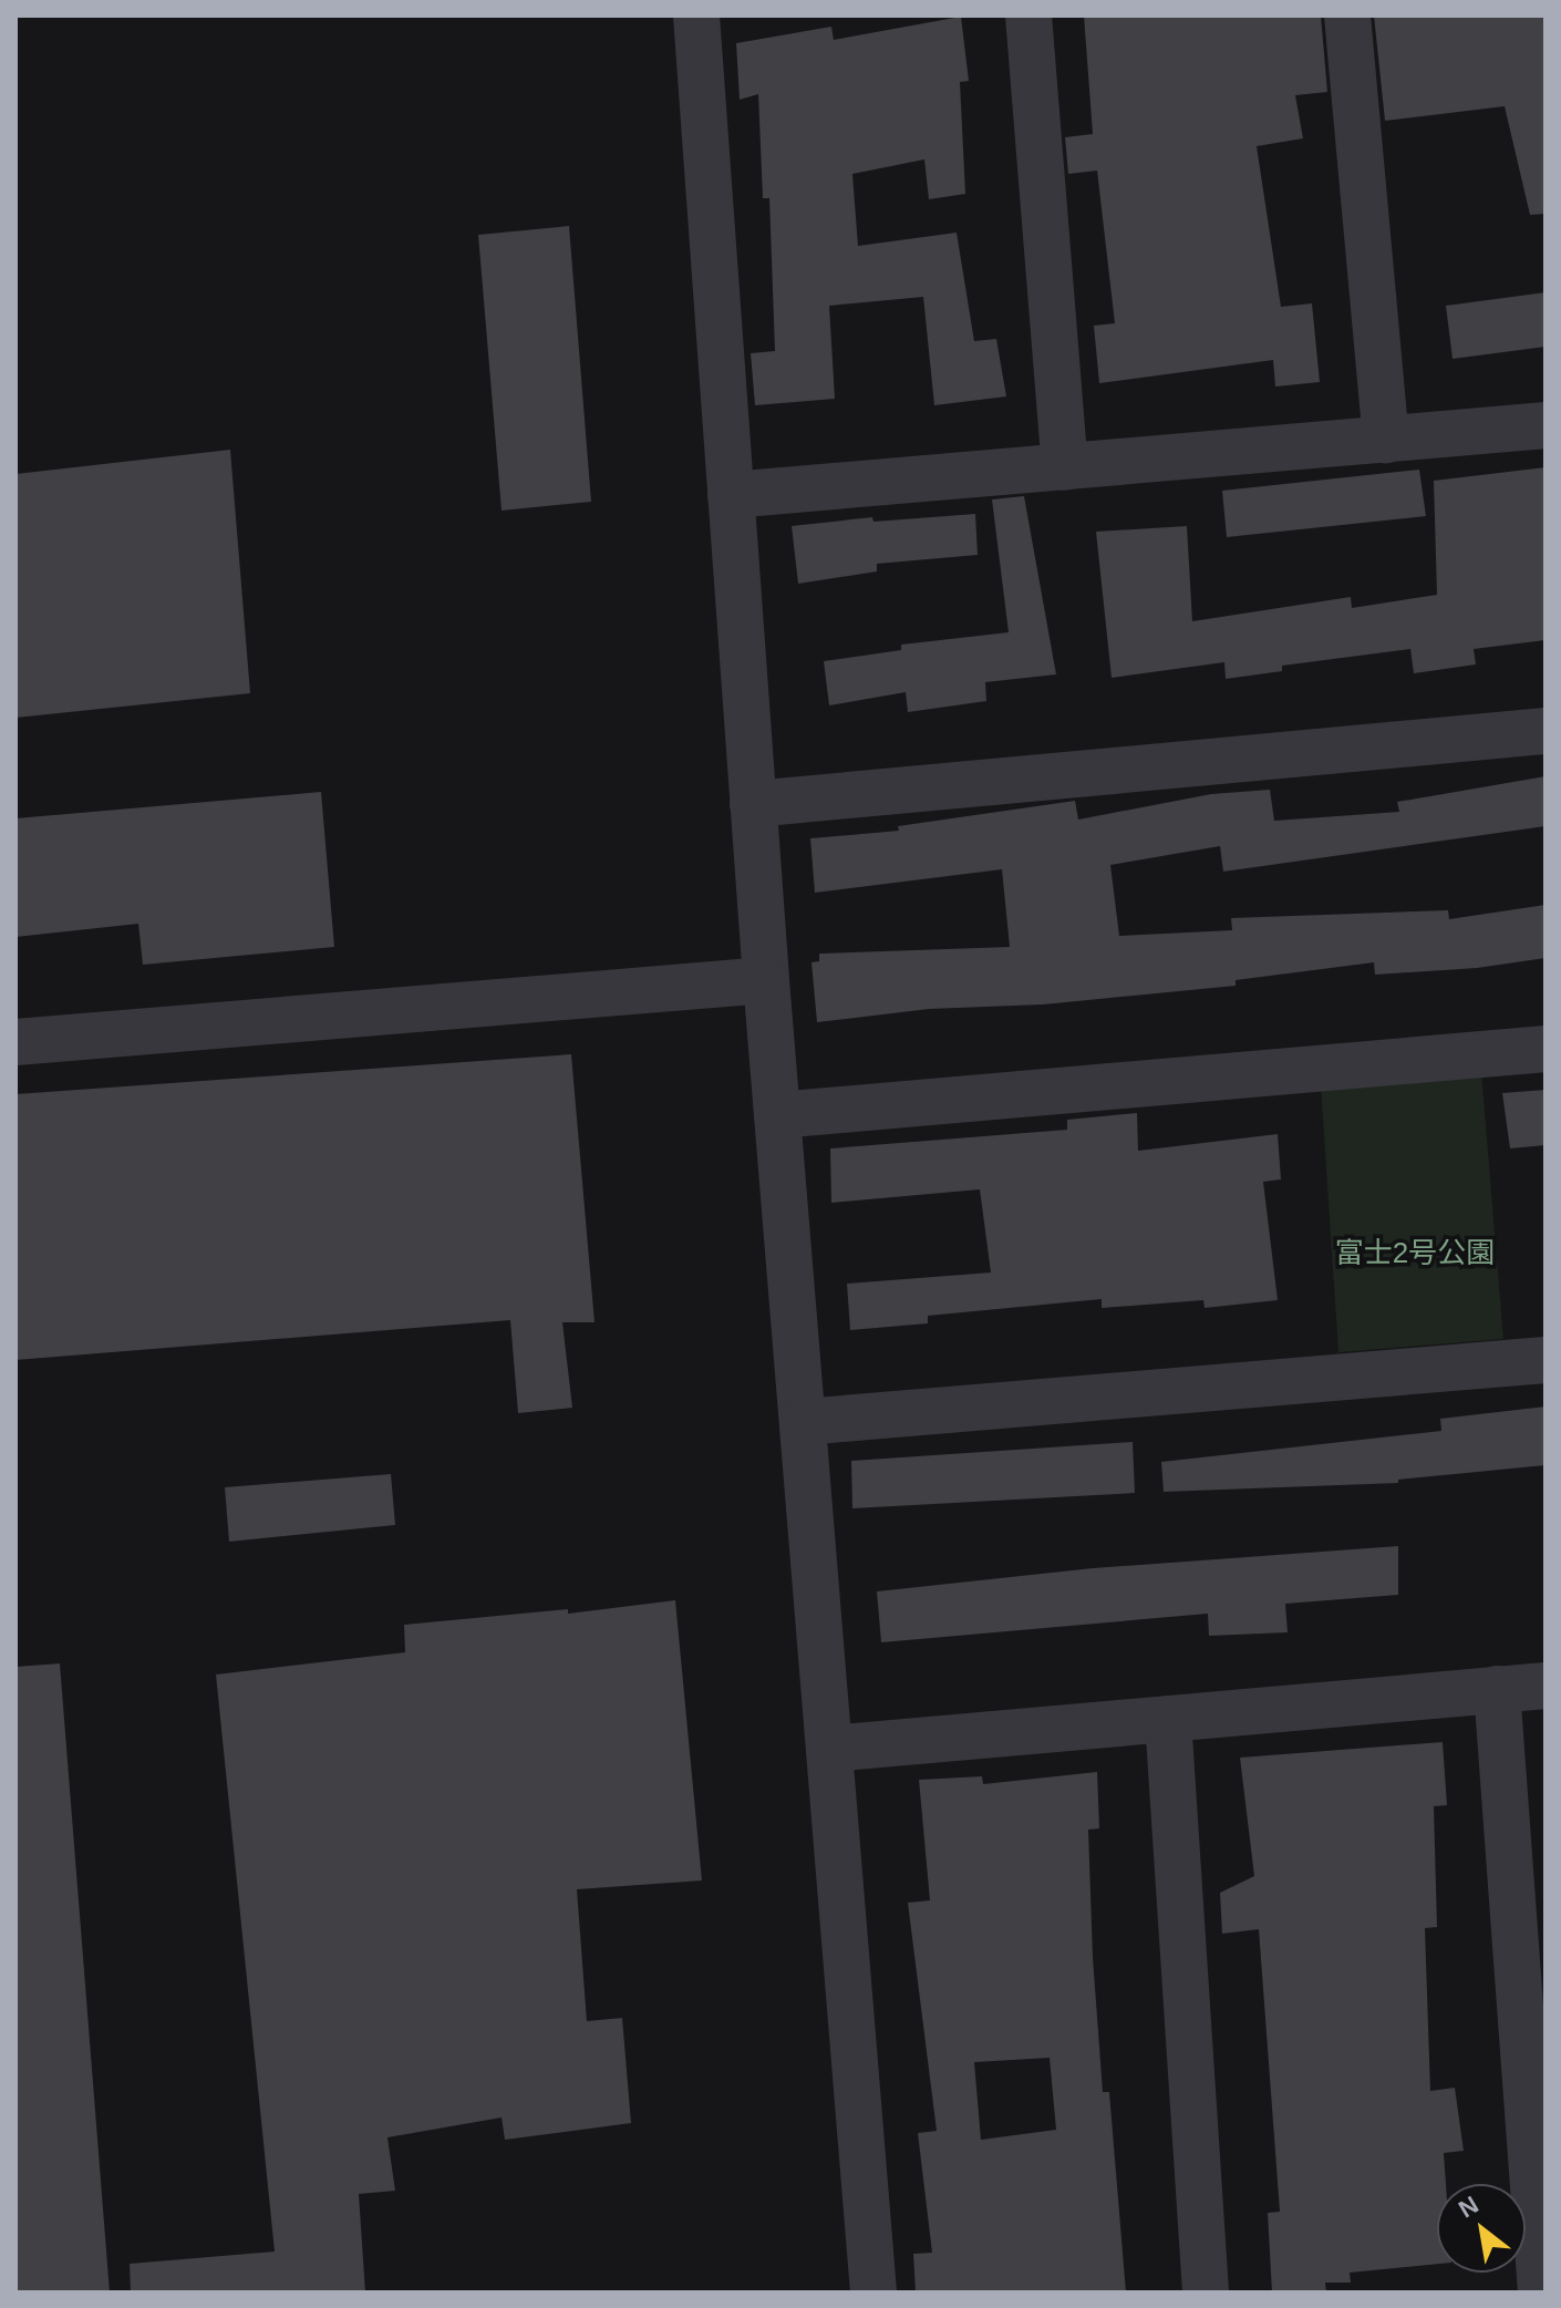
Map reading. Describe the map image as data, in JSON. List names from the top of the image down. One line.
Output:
{"parks":["富士2号公園"],"north":"top left"}
